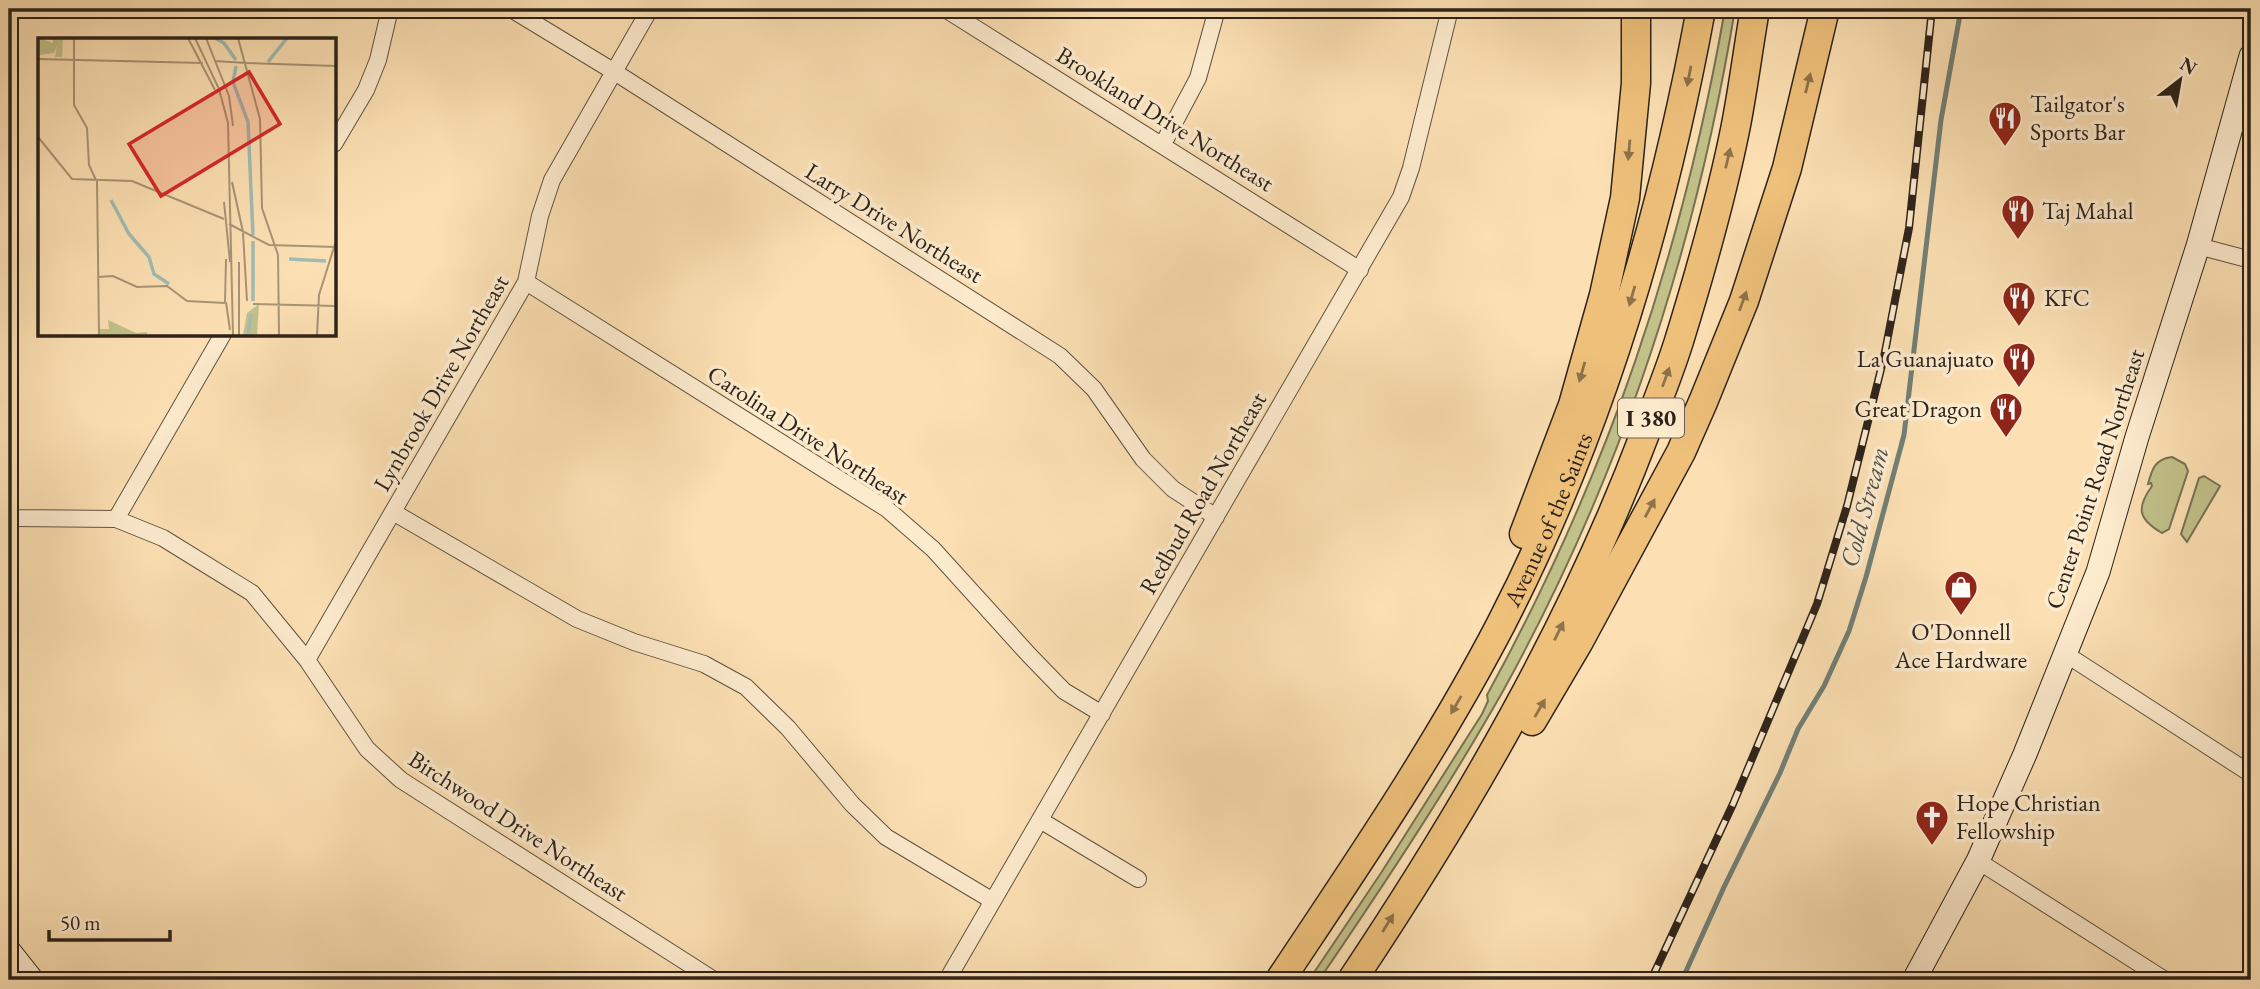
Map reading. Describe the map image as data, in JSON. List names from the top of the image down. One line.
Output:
{"streets":{"highway":["I 380","Avenue of the Saints"],"main road":["Center Point Road Northeast"],"street":["Brookland Drive Northeast","Larry Drive Northeast","Lynbrook Drive Northeast","Carolina Drive Northeast","Redbud Road Northeast","Birchwood Drive Northeast"]},"crossings":[["Brookland Drive Northeast","Redbud Road Northeast"],["Larry Drive Northeast","Lynbrook Drive Northeast"],["Larry Drive Northeast","Redbud Road Northeast"],["Lynbrook Drive Northeast","Carolina Drive Northeast"],["Lynbrook Drive Northeast","Birchwood Drive Northeast"],["Carolina Drive Northeast","Redbud Road Northeast"]],"water":["Cold Stream"],"places":{"restaurant":["Tailgator's Sports Bar","Taj Mahal","KFC","La Guanajuato","Great Dragon"],"shop":["O'Donnell Ace Hardware"],"church":["Hope Christian Fellowship"]},"scale_bar":"50 m","north":"top right"}
